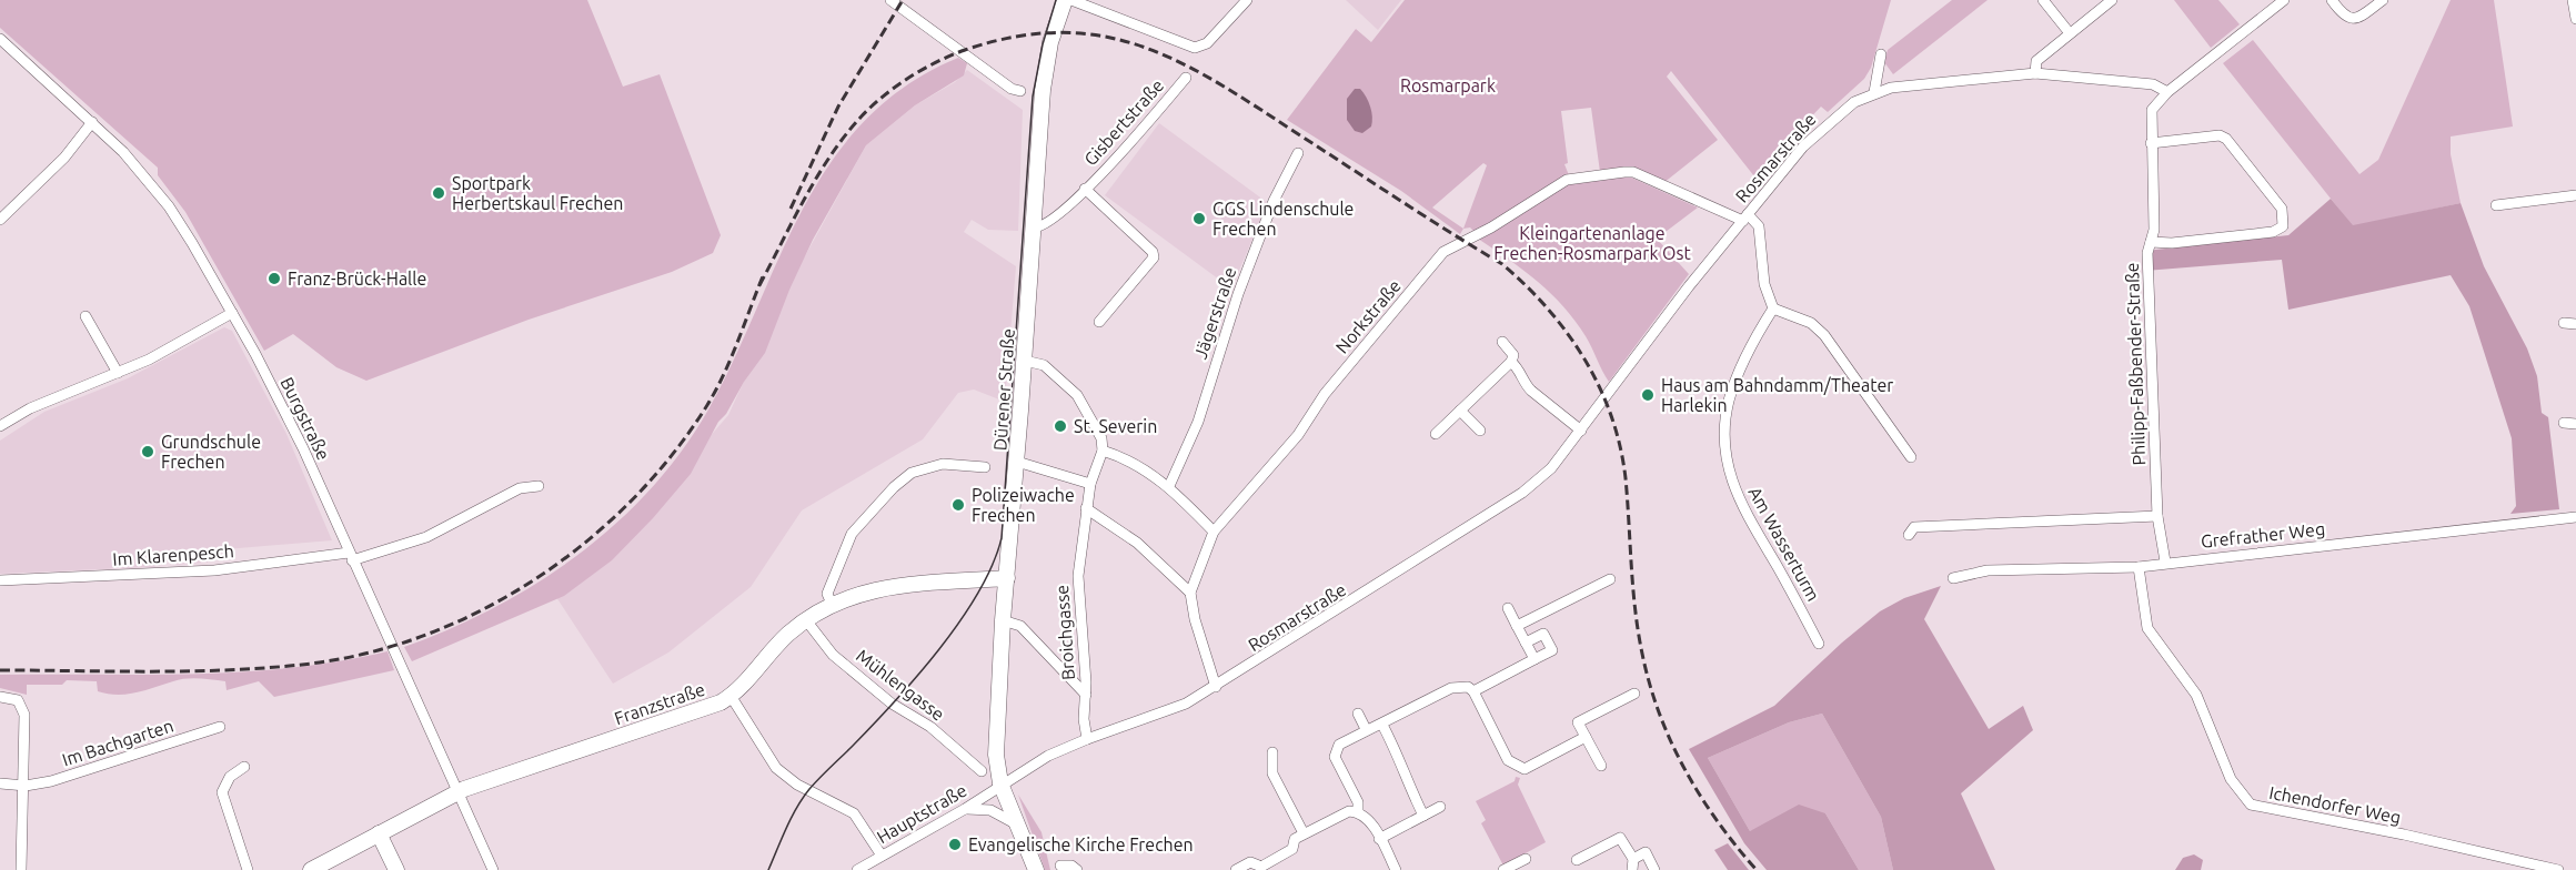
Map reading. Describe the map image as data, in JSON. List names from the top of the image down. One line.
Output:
{"streets":{"main road":["Dürener Straße","Franzstraße"],"street":["Gisbertstraße","Rosmarstraße","Jägerstraße","Norkstraße","Philipp-Faßbender-Straße","Burgstraße","Grefrather Weg","Am Wasserturm","Im Klarenpesch","Broichgasse","Mühlengasse","Im Bachgarten","Ichendorfer Weg","Hauptstraße"]},"crossings":[["Gisbertstraße","Dürener Straße"],["Rosmarstraße","Norkstraße"],["Rosmarstraße","Philipp-Faßbender-Straße"],["Rosmarstraße","Dürener Straße"],["Rosmarstraße","Broichgasse"],["Rosmarstraße","Hauptstraße"],["Philipp-Faßbender-Straße","Grefrather Weg"],["Dürener Straße","Franzstraße"],["Dürener Straße","Hauptstraße"],["Burgstraße","Im Klarenpesch"],["Burgstraße","Franzstraße"],["Grefrather Weg","Ichendorfer Weg"],["Mühlengasse","Franzstraße"]],"parks":["Rosmarpark","Kleingartenanlage Frechen-Rosmarpark Ost"],"places":["Sportpark Herbertskaul Frechen","GGS Lindenschule Frechen","Franz-Brück-Halle","Haus am Bahndamm/Theater Harlekin","St. Severin","Grundschule Frechen","Polizeiwache Frechen","Evangelische Kirche Frechen"]}
